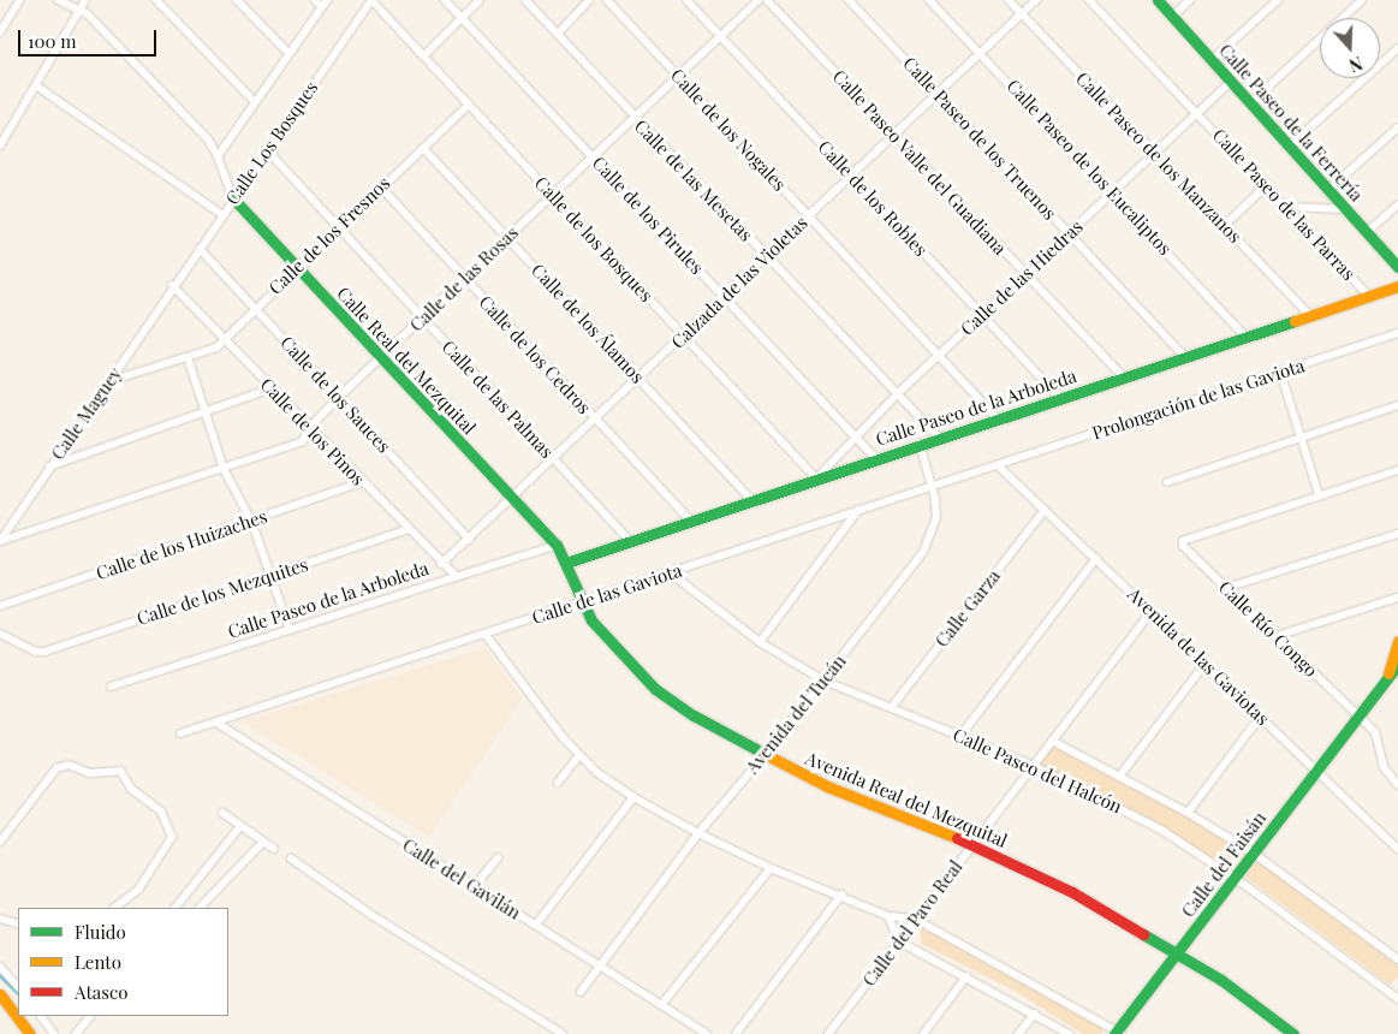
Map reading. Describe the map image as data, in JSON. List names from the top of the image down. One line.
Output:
{"streets":{"street":["Calle Paseo de la Ferrería","Calle de los Nogales","Calle Paseo de los Truenos","Calle Los Bosques","Calle Paseo de los Manzanos","Calle Paseo Valle del Guadiana","Calle Paseo de los Eucaliptos","Calle de las Mesetas","Calle de los Robles","Calle Paseo de las Parras","Calle de los Pirules","Calle de los Fresnos","Calle de los Bosques","Calle de las Hiedras","Calle de las Rosas","Calzada de las Violetas","Calle de los Álamos","Calle de los Cedros","Calle Real del Mezquital","Calle de los Sauces","Calle de las Palmas","Prolongación de las Gaviota","Calle Paseo de la Arboleda","Calle Maguey","Calle de los Pinos","Calle de los Huizaches","Calle de los Mezquites","Calle de las Gaviota","Calle Garza","Calle Río Congo","Avenida de las Gaviotas","Avenida del Tucán","Calle Paseo del Halcón","Avenida Real del Mezquital","Calle del Faisán","Calle del Gavilán","Calle del Pavo Real"]},"crossings":[["Calle Paseo de la Ferrería","Calle de las Hiedras"],["Calle de los Nogales","Calle de las Hiedras"],["Calle de los Nogales","Calle de las Rosas"],["Calle de los Nogales","Calzada de las Violetas"],["Calle de los Nogales","Calle Paseo de la Arboleda"],["Calle Paseo de los Truenos","Calle de las Hiedras"],["Calle Paseo de los Truenos","Calzada de las Violetas"],["Calle Paseo de los Truenos","Calle Paseo de la Arboleda"],["Calle Los Bosques","Calle de los Bosques"],["Calle Los Bosques","Calle Real del Mezquital"],["Calle Los Bosques","Calle de los Sauces"],["Calle Los Bosques","Calle de las Palmas"],["Calle Los Bosques","Calle Maguey"],["Calle Los Bosques","Calle de los Pinos"],["Calle Paseo de los Manzanos","Calle de las Hiedras"],["Calle Paseo de los Manzanos","Calzada de las Violetas"],["Calle Paseo de los Manzanos","Calle Paseo de la Arboleda"],["Calle Paseo Valle del Guadiana","Calle de las Hiedras"],["Calle Paseo Valle del Guadiana","Calzada de las Violetas"],["Calle Paseo Valle del Guadiana","Calle Paseo de la Arboleda"],["Calle Paseo de los Eucaliptos","Calle de las Hiedras"],["Calle Paseo de los Eucaliptos","Calzada de las Violetas"],["Calle Paseo de los Eucaliptos","Calle Paseo de la Arboleda"],["Calle de las Mesetas","Calle de las Hiedras"],["Calle de las Mesetas","Calle de las Rosas"],["Calle de las Mesetas","Calzada de las Violetas"],["Calle de las Mesetas","Calle Paseo de la Arboleda"],["Calle de los Robles","Calle de las Hiedras"],["Calle de los Robles","Calle de las Rosas"],["Calle de los Robles","Calzada de las Violetas"],["Calle de los Robles","Calle Paseo de la Arboleda"],["Calle Paseo de las Parras","Calle de las Hiedras"],["Calle Paseo de las Parras","Calle Paseo de la Arboleda"],["Calle de los Pirules","Calle de las Hiedras"],["Calle de los Pirules","Calle de las Rosas"],["Calle de los Pirules","Calzada de las Violetas"],["Calle de los Pirules","Calle Paseo de la Arboleda"],["Calle de los Fresnos","Calle de los Bosques"],["Calle de los Fresnos","Calle de los Álamos"],["Calle de los Fresnos","Calle de los Cedros"],["Calle de los Fresnos","Calle Real del Mezquital"],["Calle de los Fresnos","Calle de los Sauces"],["Calle de los Fresnos","Calle de las Palmas"],["Calle de los Fresnos","Calle Maguey"],["Calle de los Fresnos","Calle de los Pinos"],["Calle de los Bosques","Calle de las Hiedras"],["Calle de los Bosques","Calle de las Rosas"],["Calle de los Bosques","Calzada de las Violetas"],["Calle de los Bosques","Calle Paseo de la Arboleda"],["Calle de las Hiedras","Calle Paseo de la Arboleda"],["Calle de las Rosas","Calle de los Álamos"],["Calle de las Rosas","Calle de los Cedros"],["Calle de las Rosas","Calle Real del Mezquital"],["Calle de las Rosas","Calle de los Sauces"],["Calle de las Rosas","Calle de las Palmas"],["Calle de las Rosas","Calle Maguey"],["Calle de las Rosas","Calle de los Pinos"],["Calzada de las Violetas","Calle de los Álamos"],["Calzada de las Violetas","Calle de los Cedros"],["Calzada de las Violetas","Calle Real del Mezquital"],["Calzada de las Violetas","Calle de los Sauces"],["Calzada de las Violetas","Calle de las Palmas"],["Calzada de las Violetas","Calle de los Pinos"],["Calle de los Álamos","Calle Paseo de la Arboleda"],["Calle de los Cedros","Calle Paseo de la Arboleda"],["Calle Real del Mezquital","Calle Paseo de la Arboleda"],["Calle Real del Mezquital","Avenida Real del Mezquital"],["Calle de las Palmas","Calle Paseo de la Arboleda"],["Prolongación de las Gaviota","Calle de las Gaviota"],["Prolongación de las Gaviota","Avenida de las Gaviotas"],["Calle Paseo de la Arboleda","Calle de los Pinos"],["Calle Paseo de la Arboleda","Avenida del Tucán"],["Calle Paseo de la Arboleda","Avenida Real del Mezquital"],["Calle Maguey","Calle de los Pinos"],["Calle de los Pinos","Calle de los Huizaches"],["Calle de los Pinos","Calle de los Mezquites"],["Calle de las Gaviota","Avenida de las Gaviotas"],["Calle de las Gaviota","Avenida del Tucán"],["Calle de las Gaviota","Calle Paseo del Halcón"],["Calle de las Gaviota","Avenida Real del Mezquital"],["Calle de las Gaviota","Calle del Gavilán"],["Calle Garza","Avenida de las Gaviotas"],["Calle Garza","Calle Paseo del Halcón"],["Calle Río Congo","Calle del Faisán"],["Avenida de las Gaviotas","Calle del Faisán"],["Avenida de las Gaviotas","Calle del Pavo Real"],["Avenida del Tucán","Calle Paseo del Halcón"],["Avenida del Tucán","Avenida Real del Mezquital"],["Avenida del Tucán","Calle del Gavilán"],["Calle Paseo del Halcón","Calle del Faisán"],["Calle Paseo del Halcón","Calle del Pavo Real"],["Avenida Real del Mezquital","Calle del Faisán"],["Avenida Real del Mezquital","Calle del Pavo Real"]],"legend":["Fluido","Lento","Atasco"],"scale_bar":"100 m","north":"bottom"}
